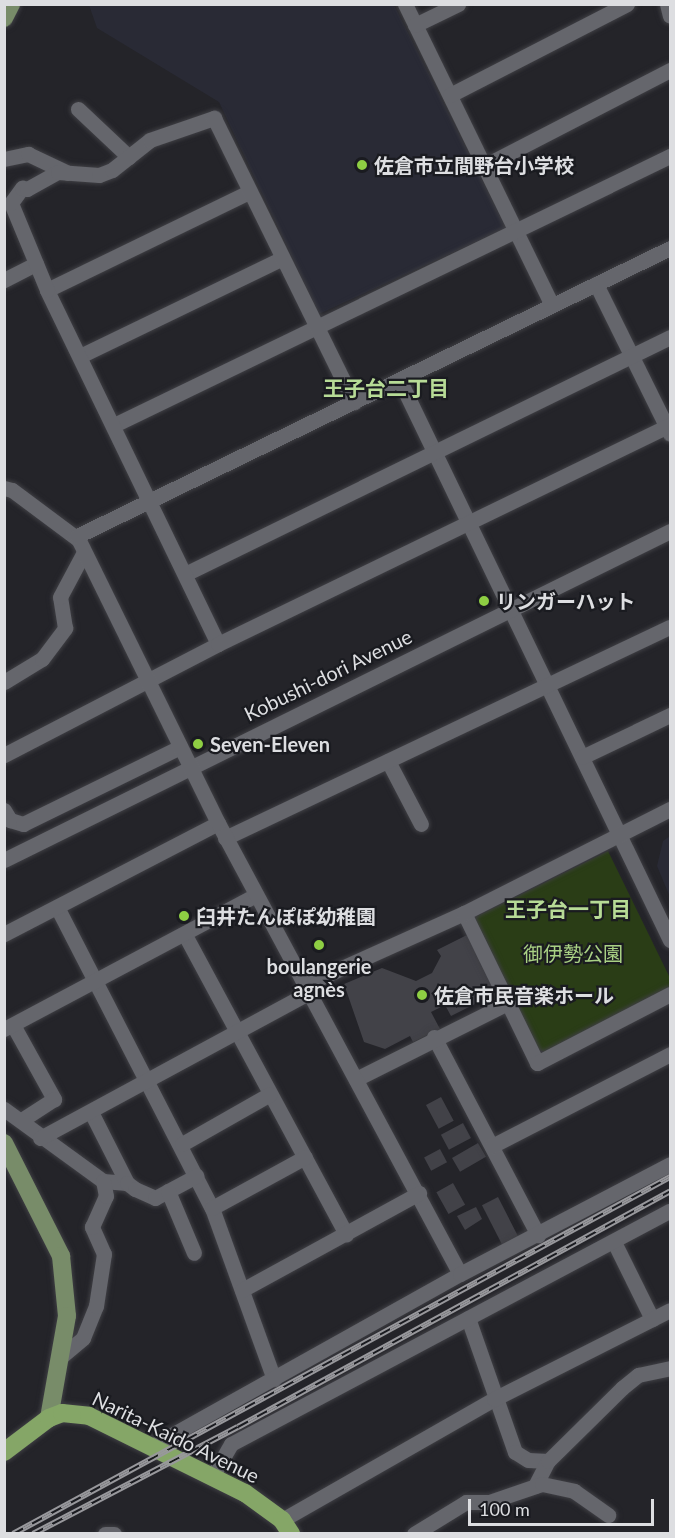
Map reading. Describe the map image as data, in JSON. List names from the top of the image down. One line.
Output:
{"streets":{"highway":["Narita-Kaido Avenue"],"street":["Kobushi-dori Avenue"]},"districts":["王子台二丁目","王子台一丁目"],"parks":["御伊勢公園"],"places":["佐倉市立間野台小学校","リンガーハット","Seven-Eleven","臼井たんぽぽ幼稚園","boulangerie agnès","佐倉市民音楽ホール"],"scale_bar":"100 m"}
